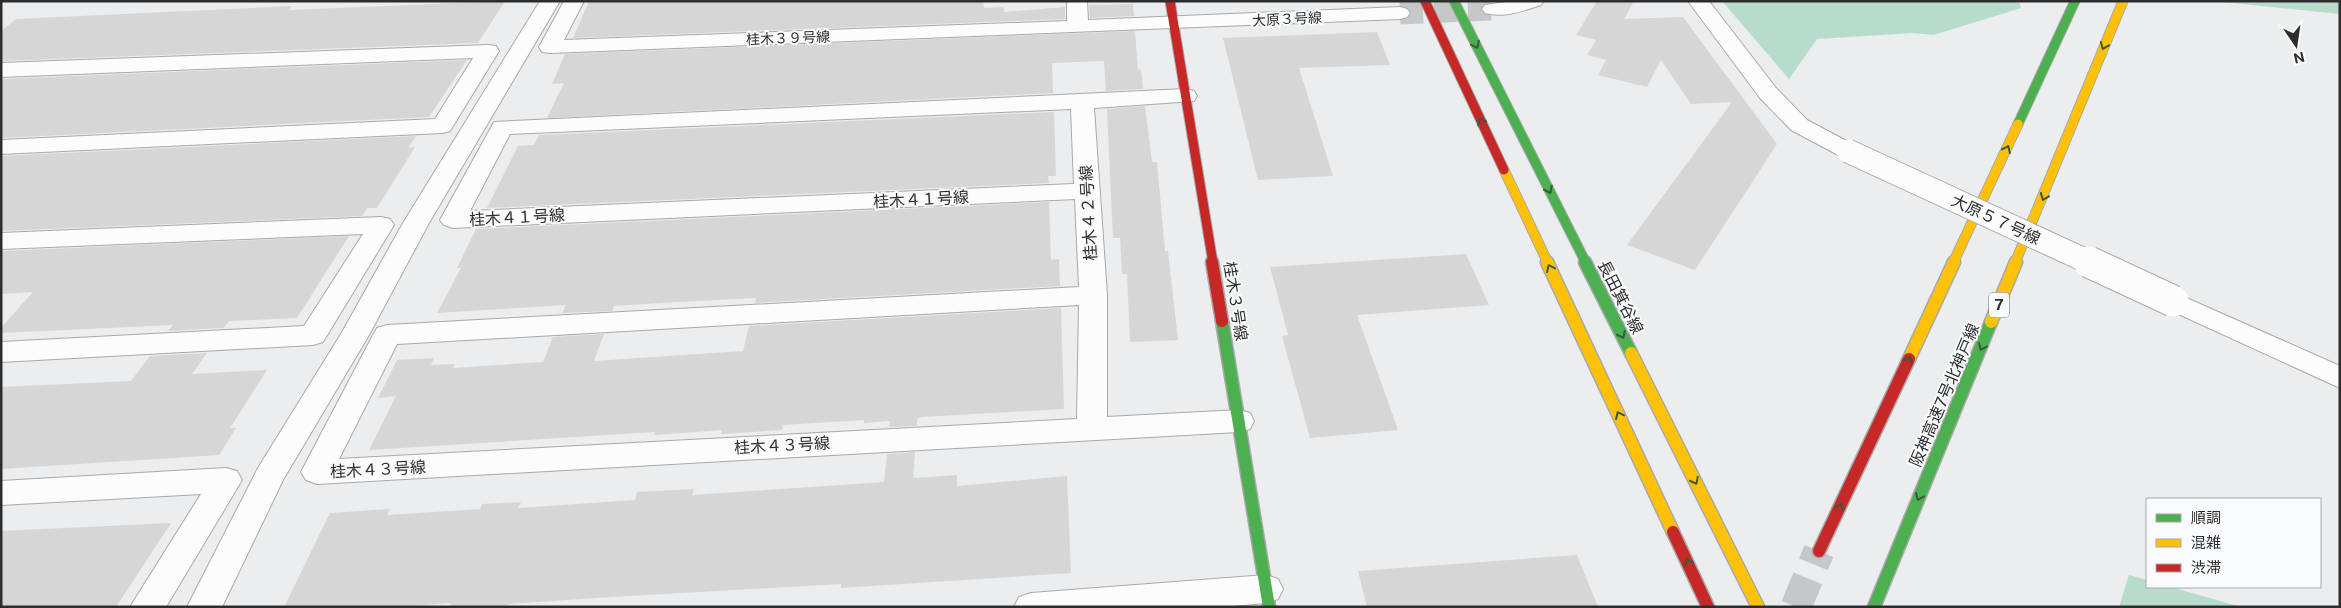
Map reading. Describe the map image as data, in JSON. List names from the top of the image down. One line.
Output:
{"streets":{"main road":["長田箕谷線","桂木３号線","7","阪神高速7号北神戸線"],"street":["大原３号線","桂木３９号線","桂木４１号線","桂木４２号線","大原５７号線","桂木４３号線"]},"crossings":[["大原３号線","桂木３９号線"],["大原３号線","桂木３号線"],["桂木４１号線","桂木４２号線"],["桂木４２号線","桂木４３号線"],["桂木３号線","桂木４３号線"]],"legend":["順調","混雑","渋滞"],"north":"bottom"}
